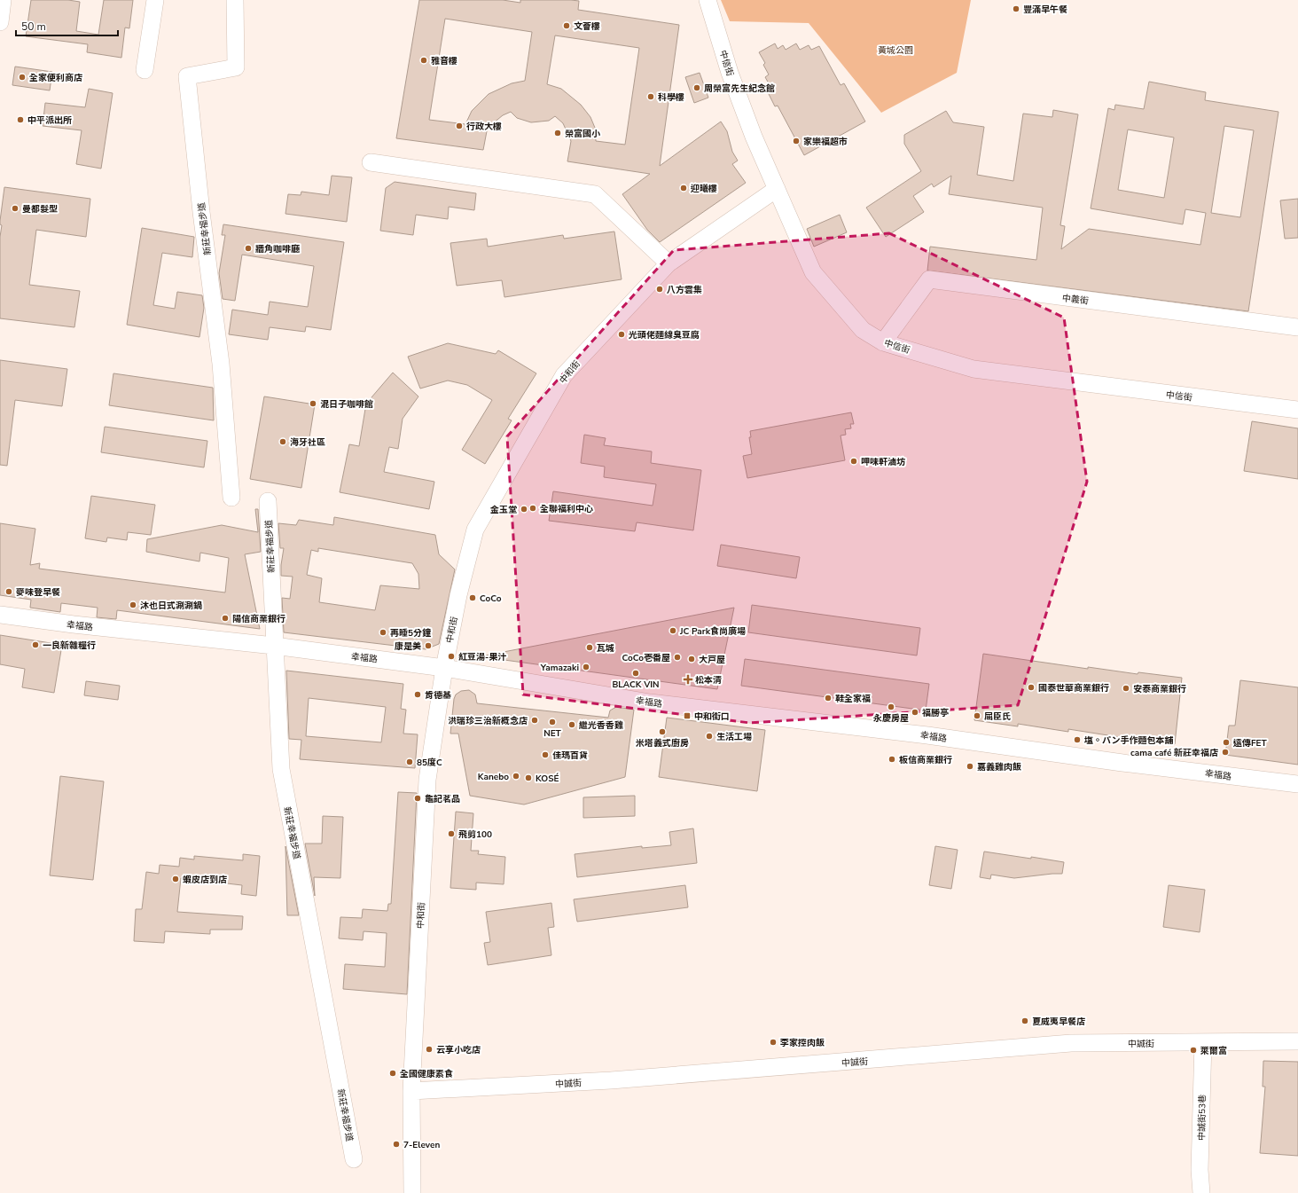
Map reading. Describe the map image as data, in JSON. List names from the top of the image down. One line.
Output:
{"streets":{"street":["中信街","新莊幸福步道","中義街","中和街","幸福路","中誠街","中誠街53巷"]},"crossings":[["中信街","中義街"],["中信街","中和街"],["新莊幸福步道","幸福路"],["中和街","幸福路"],["中和街","中誠街"],["中誠街","中誠街53巷"]],"parks":["黃城公園"],"places":{"other":["豐滿早午餐","文薈樓","雅音樓","全家便利商店","周榮富先生紀念館","科學樓","中平派出所","行政大樓","榮富國小","家樂福超市","迎曦樓","曼都髮型","牆角咖啡廳","八方雲集","光頭佬麵線臭豆腐","混日子咖啡館","海牙社區","呷味軒滷坊","全聯福利中心","金玉堂","麥味登早餐","CoCo","沐也日式涮涮鍋","陽信商業銀行","JC Park食尚廣場","再睡5分鐘","一良新雜糧行","康是美","瓦城","紅豆湯-果汁","CoCo壱番屋","大戸屋","Yamazaki","BLACK VIN","國泰世華商業銀行","安泰商業銀行","肯德基","鞋全家福","永慶房屋","福勝亭","屈臣氏","洪瑞珍三治新概念店","NET","繼光香香雞","米塔義式廚房","生活工場","塩。パン手作麵包本舖","遠傳FET","cama café 新莊幸福店","佳瑪百貨","板信商業銀行","85度C","嘉義雞肉飯","Kanebo","KOSÉ","龜記茗品","飛剪100","蝦皮店到店","夏威夷早餐店","李家控肉飯","云享小吃店","萊爾富","全國健康素食","7-Eleven"],"health":["松本清"],"transit":["中和街口"]},"scale_bar":"50 m"}
